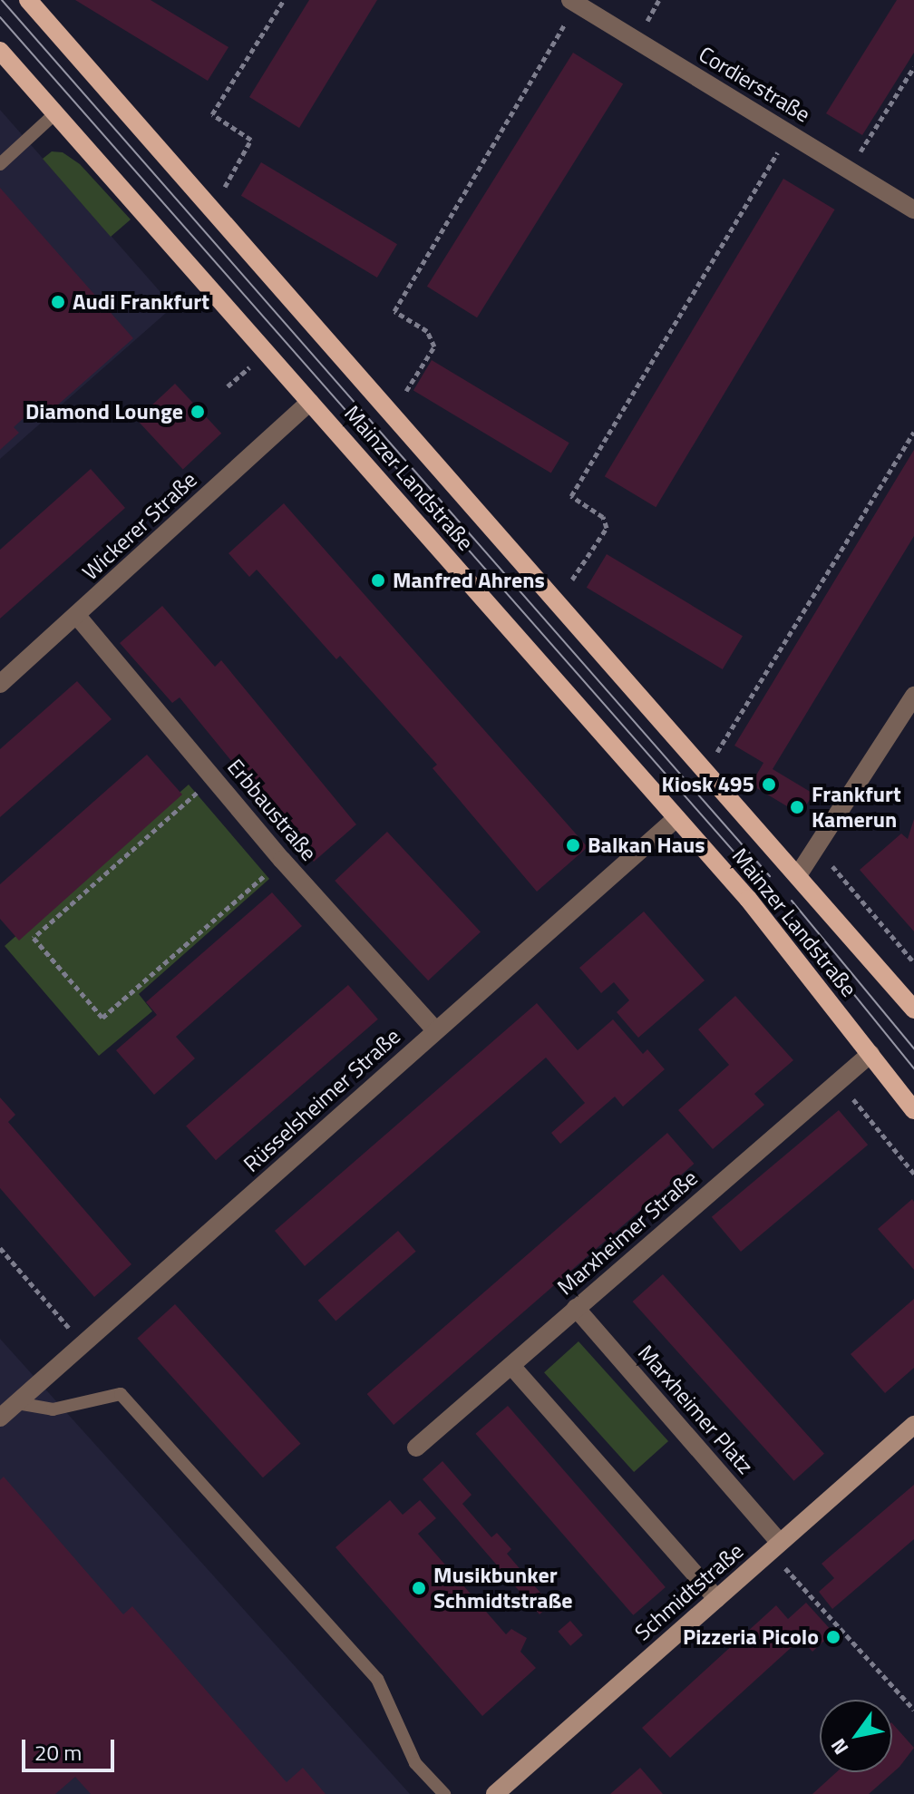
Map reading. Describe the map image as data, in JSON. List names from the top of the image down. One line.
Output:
{"streets":{"main road":["Mainzer Landstraße","Schmidtstraße"],"street":["Cordierstraße","Wickerer Straße","Erbbaustraße","Rüsselsheimer Straße","Marxheimer Straße","Marxheimer Platz"]},"crossings":[["Mainzer Landstraße","Wickerer Straße"],["Mainzer Landstraße","Rüsselsheimer Straße"],["Mainzer Landstraße","Marxheimer Straße"],["Wickerer Straße","Erbbaustraße"],["Erbbaustraße","Rüsselsheimer Straße"],["Marxheimer Straße","Marxheimer Platz"],["Marxheimer Platz","Schmidtstraße"]],"places":["Audi Frankfurt","Diamond Lounge","Manfred Ahrens","Kiosk 495","Frankfurt Kamerun","Balkan Haus","Musikbunker Schmidtstraße","Pizzeria Picolo"],"scale_bar":"20 m","north":"bottom left"}
